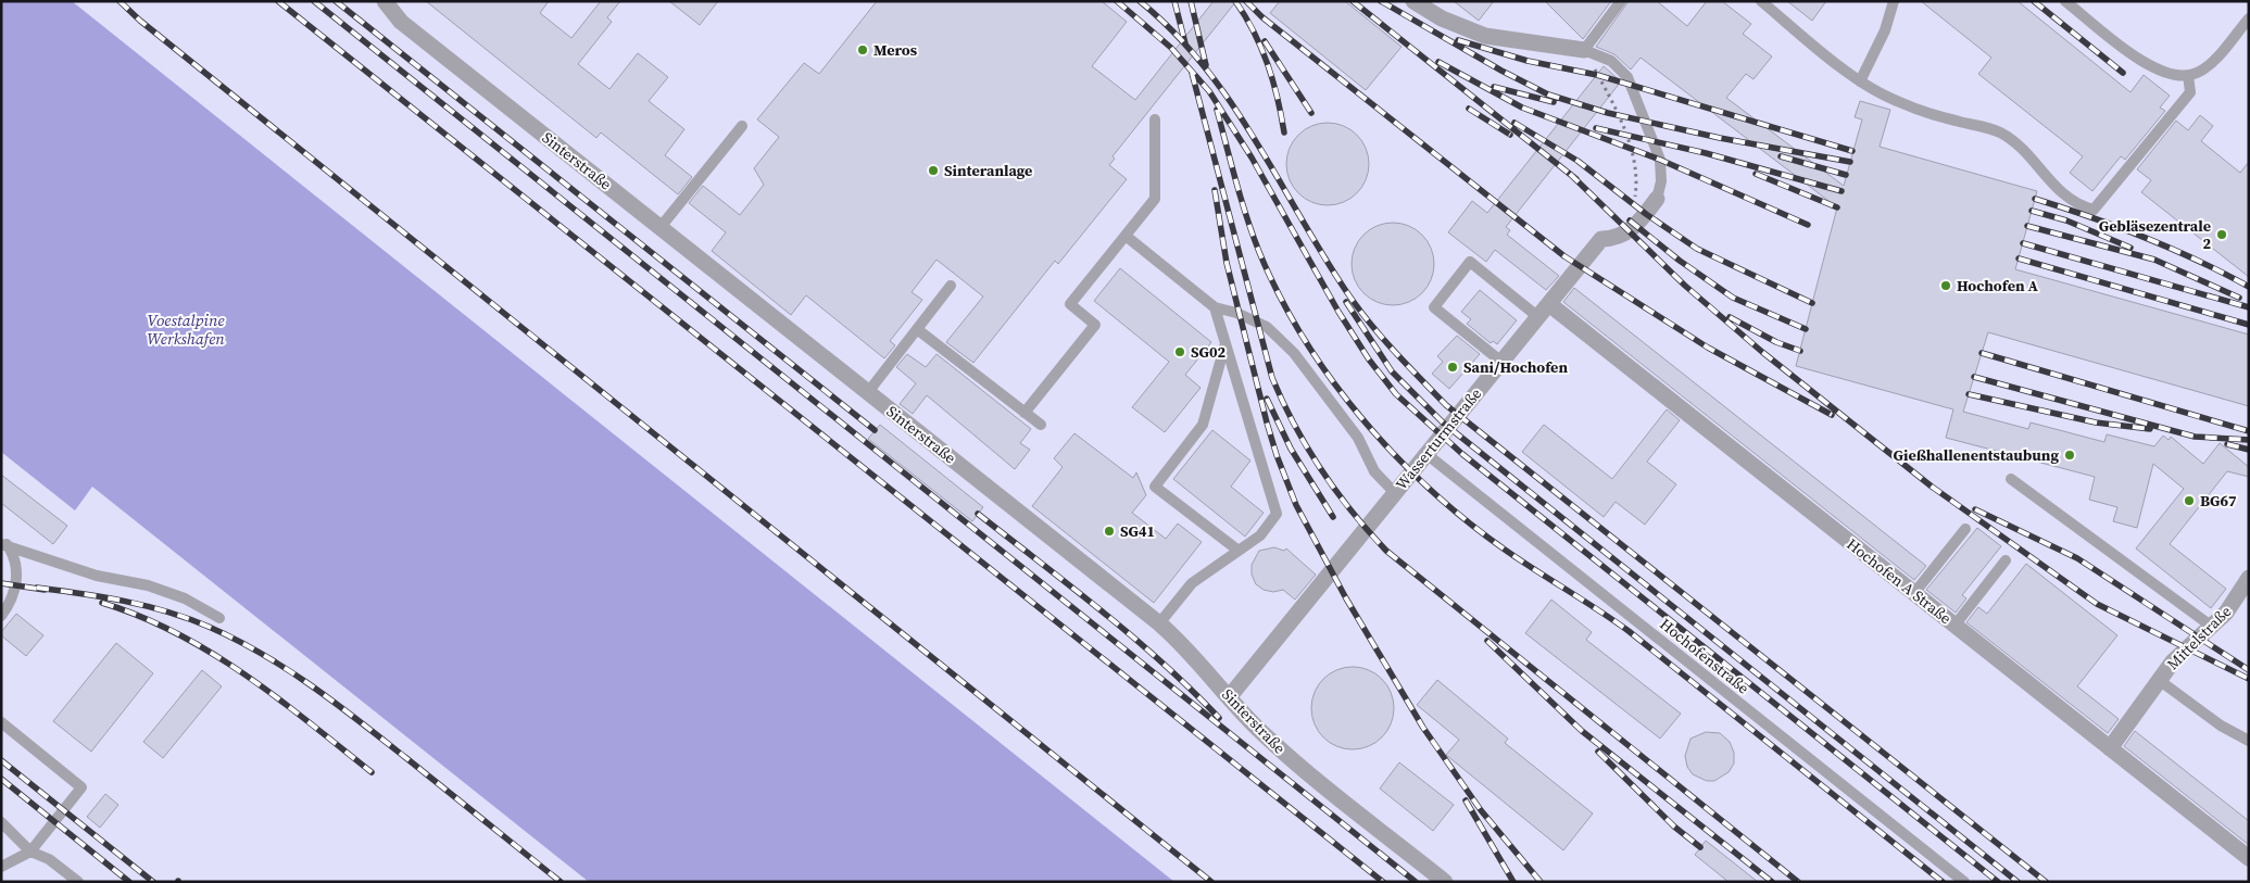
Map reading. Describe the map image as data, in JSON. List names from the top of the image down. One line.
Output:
{"streets":{"street":["Sinterstraße","Wasserturmstraße","Hochofen A Straße","Mittelstraße"],"lane":["Hochofenstraße"]},"crossings":[["Sinterstraße","Wasserturmstraße"],["Wasserturmstraße","Hochofen A Straße"],["Wasserturmstraße","Hochofenstraße"],["Hochofen A Straße","Mittelstraße"]],"water":["Voestalpine Werkshafen"],"places":["Meros","Sinteranlage","Gebläsezentrale 2","Hochofen A","SG02","Sani/Hochofen","Gießhallenentstaubung","BG67","SG41"]}
